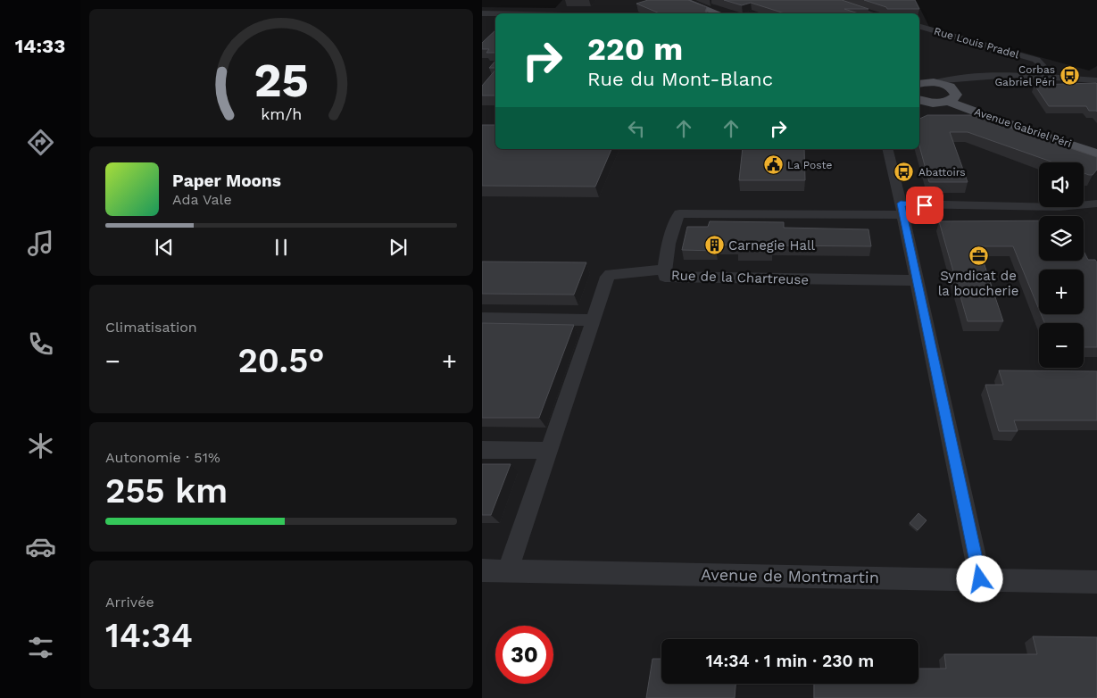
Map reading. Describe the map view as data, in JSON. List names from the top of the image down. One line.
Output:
{"streets":{"main road":["Avenue Gabriel Péri"],"street":["Rue Louis Pradel","Rue de la Chartreuse","Avenue de Montmartin"]},"places":{"bus stop":["Corbas Gabriel Péri","Abattoirs"],"public building":["La Poste"],"building":["Carnegie Hall"],"office":["Syndicat de la boucherie"]},"page":{"tabs":"14:33","turn":["220 m","Rue du Mont-Blanc"],"song":["Paper Moons","Ada Vale"],"map_buttons":["+","−"],"tile":["Climatisation",["Autonomie · 51%","255 km"],["Arrivée","14:34"]],"heat":["−","20.5°","+"],"limit":"30","trip":"14:34 · 1 min · 230 m","gauge":["25","km/h"]}}
